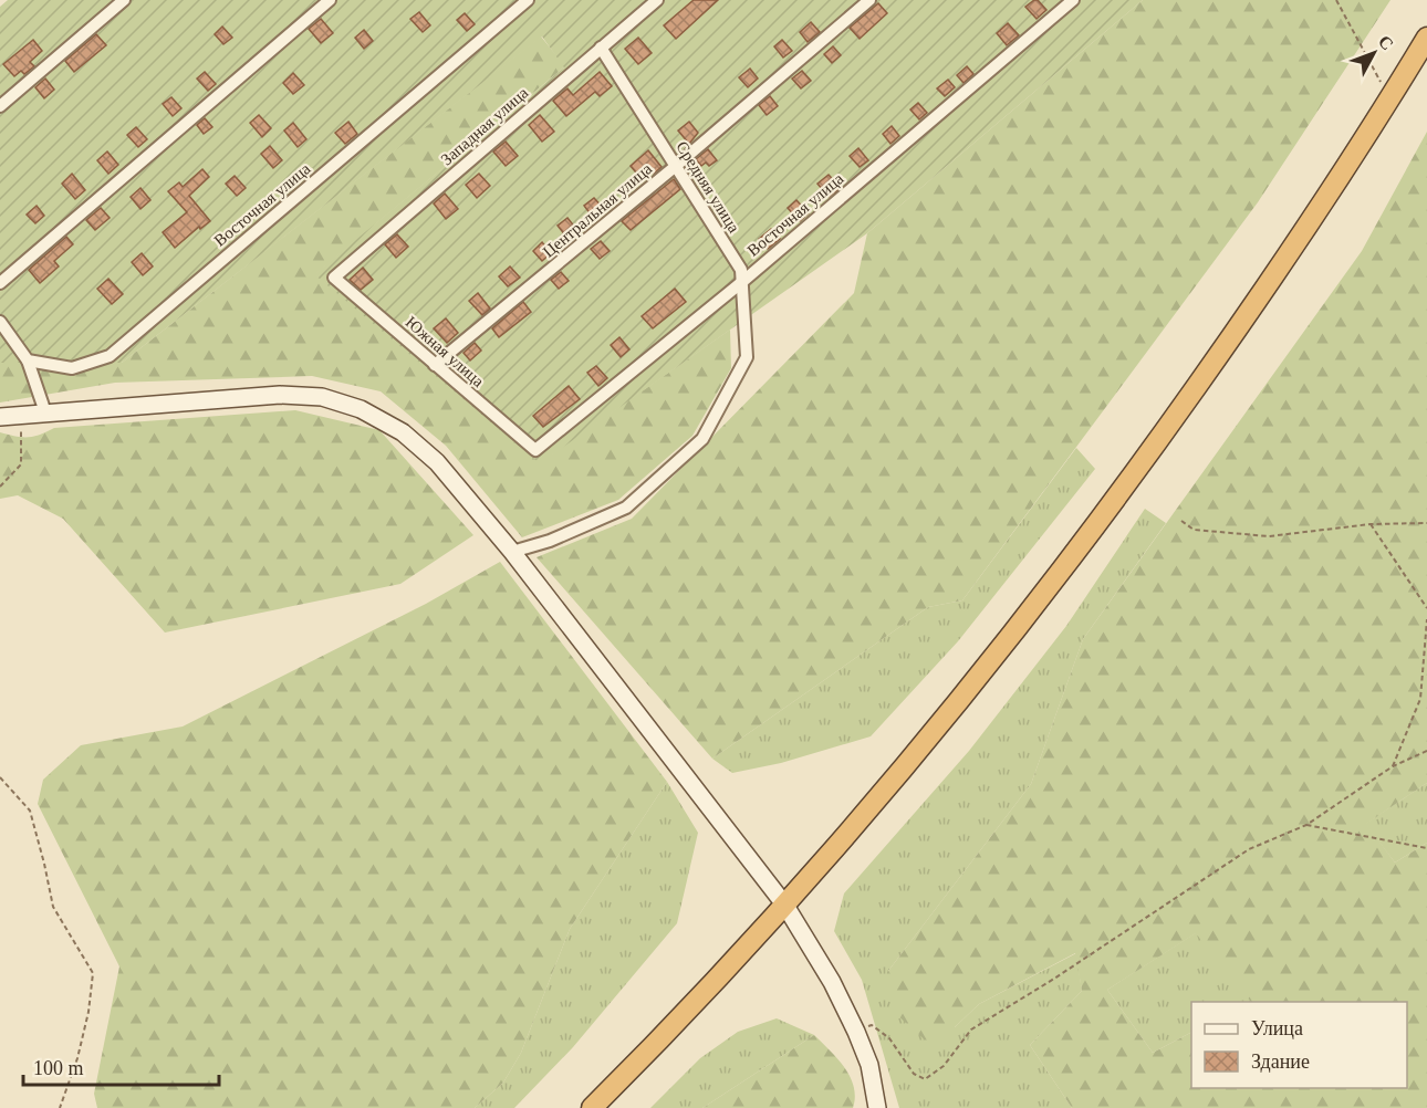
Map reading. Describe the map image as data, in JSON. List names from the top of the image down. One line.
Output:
{"streets":{"street":["Западная улица","Средняя улица","Восточная улица","Центральная улица","Южная улица"]},"crossings":[["Западная улица","Средняя улица"],["Западная улица","Южная улица"],["Средняя улица","Восточная улица"],["Средняя улица","Центральная улица"],["Восточная улица","Южная улица"],["Центральная улица","Южная улица"]],"legend":["Улица","Здание"],"scale_bar":"100 m","north":"top right"}
